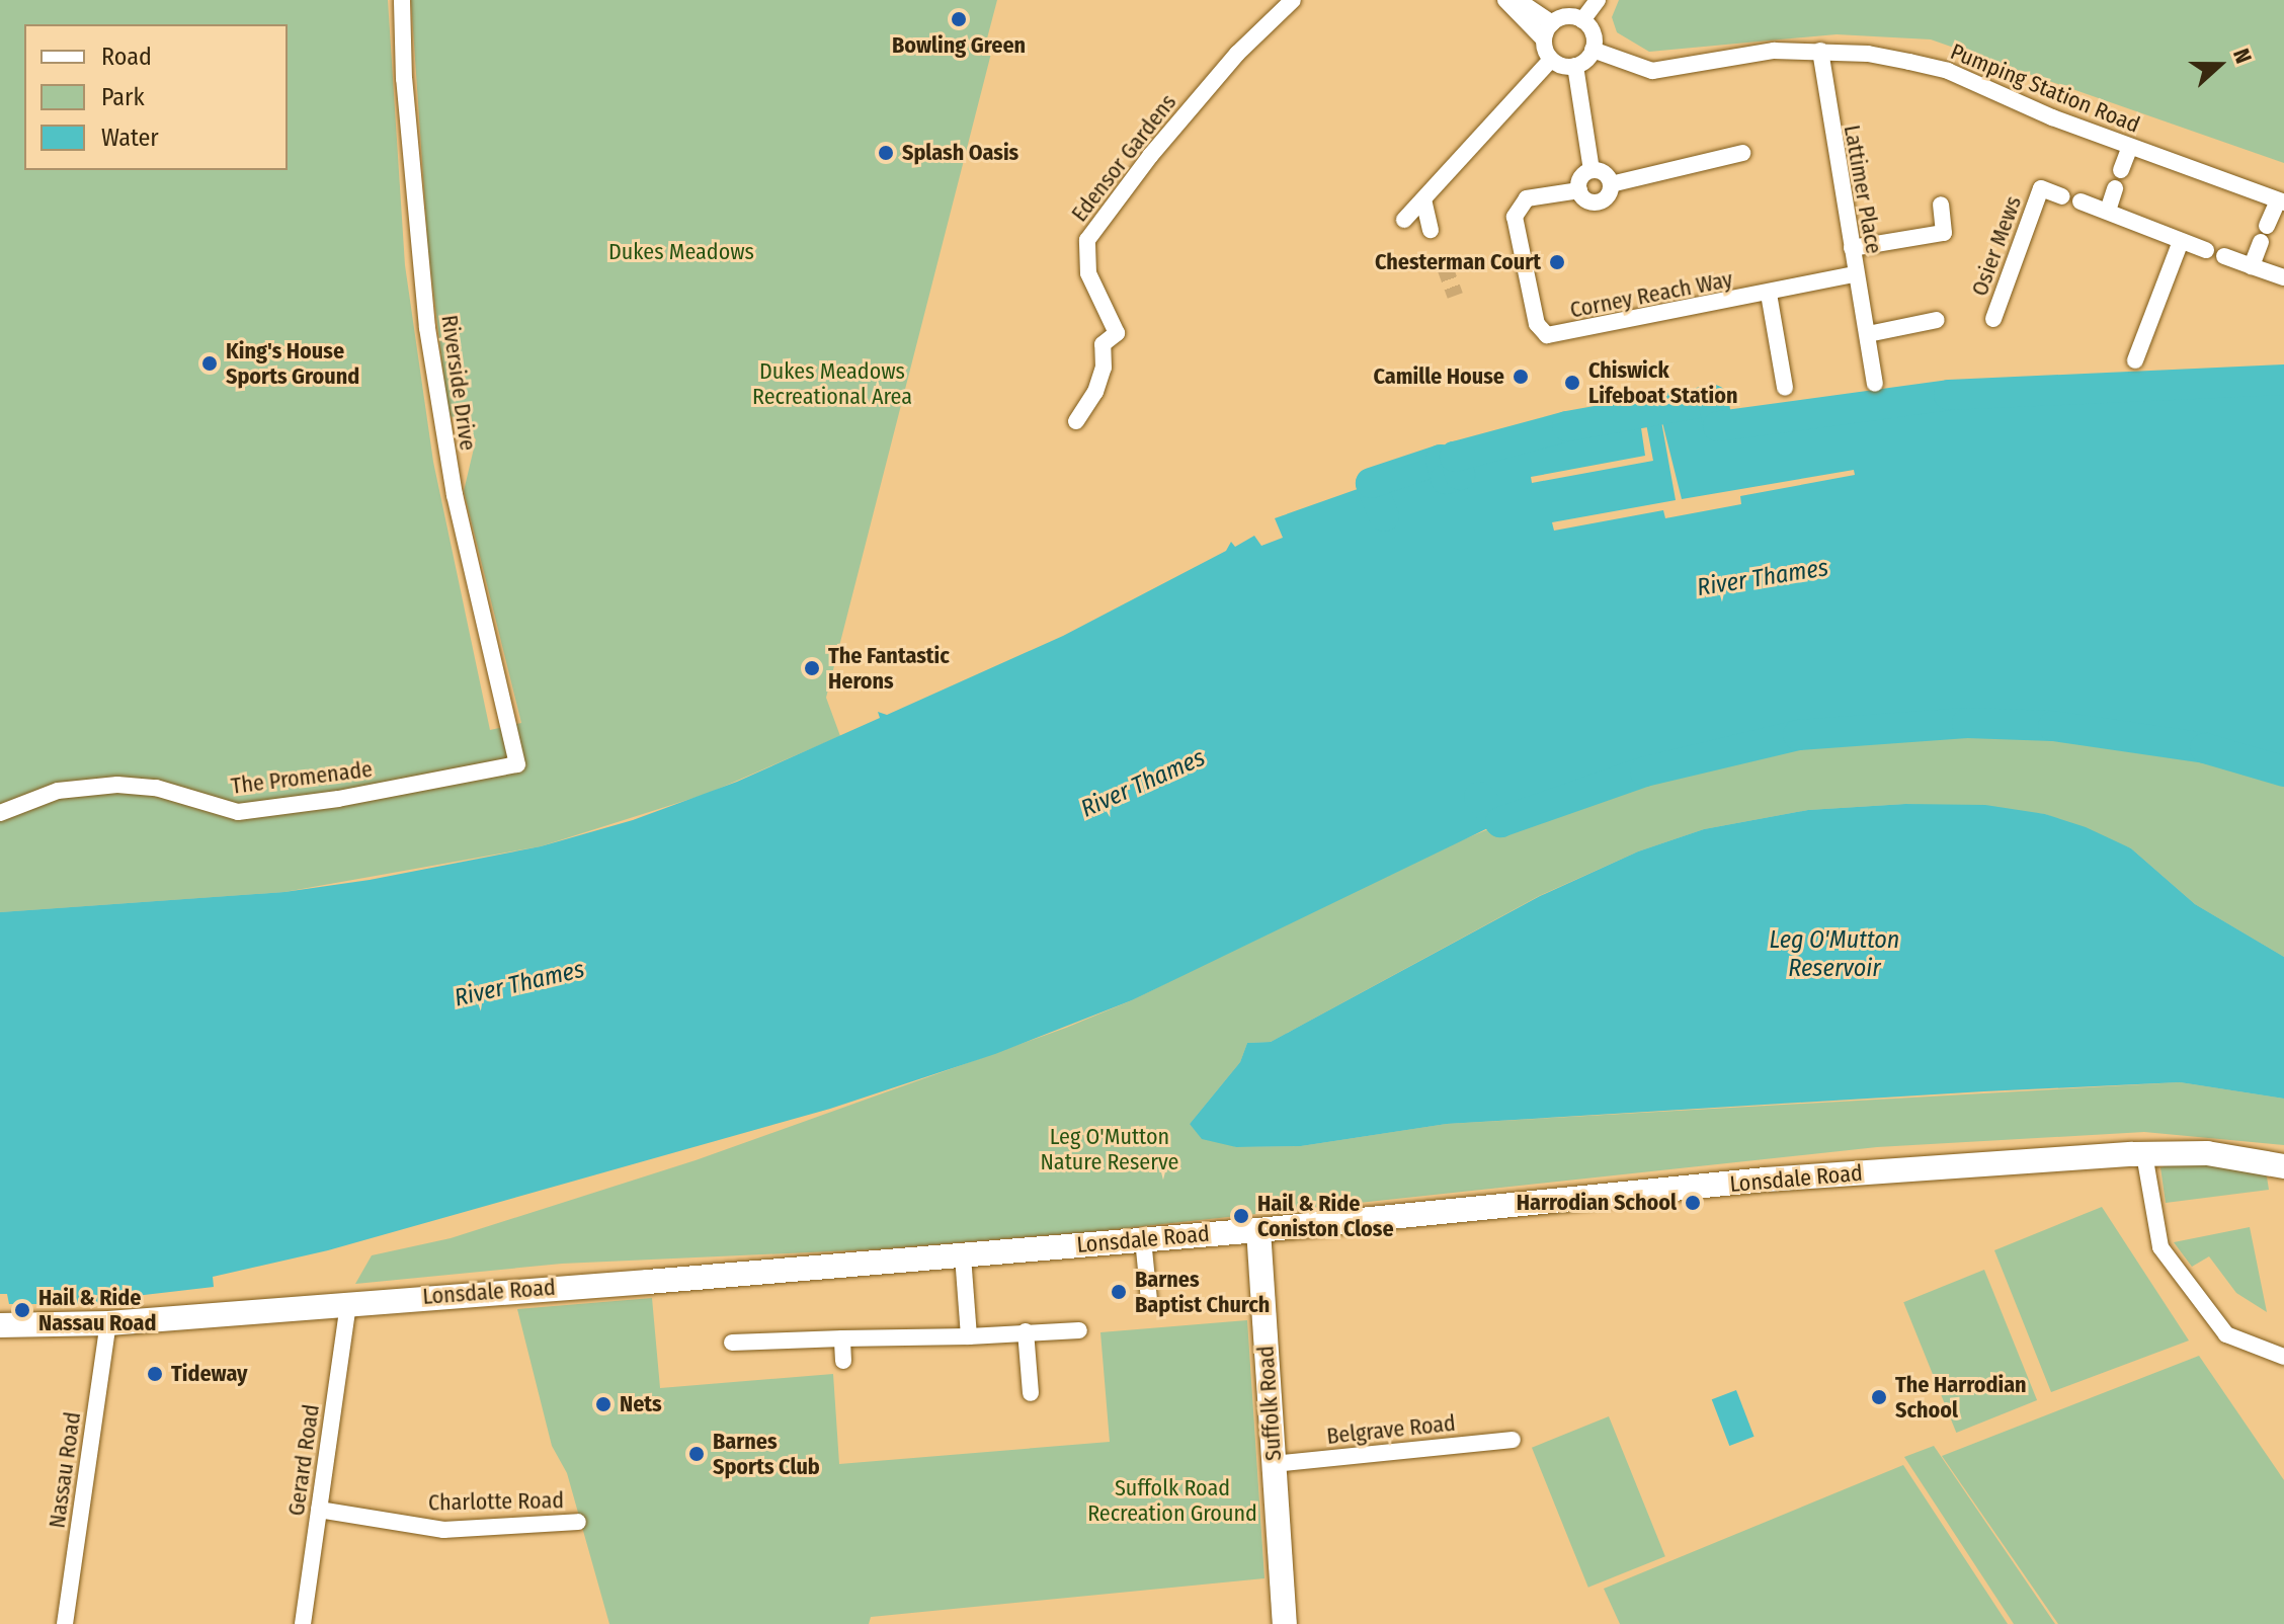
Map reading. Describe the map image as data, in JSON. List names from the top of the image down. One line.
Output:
{"streets":{"main road":["Lonsdale Road","Suffolk Road"],"street":["Pumping Station Road","Edensor Gardens","Lattimer Place","Osier Mews","Corney Reach Way","Riverside Drive","The Promenade","Belgrave Road","Gerard Road","Nassau Road","Charlotte Road"]},"crossings":[["Pumping Station Road","Lattimer Place"],["Lattimer Place","Corney Reach Way"],["Riverside Drive","The Promenade"],["Lonsdale Road","Suffolk Road"],["Lonsdale Road","Gerard Road"],["Lonsdale Road","Nassau Road"],["Suffolk Road","Belgrave Road"],["Gerard Road","Charlotte Road"]],"water":["River Thames","Leg O'Mutton Reservoir"],"parks":["Dukes Meadows","Dukes Meadows Recreational Area","Leg O'Mutton Nature Reserve","Suffolk Road Recreation Ground"],"places":["Bowling Green","Splash Oasis","Chesterman Court","King's House Sports Ground","Camille House","Chiswick Lifeboat Station","The Fantastic Herons","Harrodian School","Hail & Ride Coniston Close","Barnes Baptist Church","Hail & Ride Nassau Road","Tideway","The Harrodian School","Nets","Barnes Sports Club"],"legend":["Road","Park","Water"],"north":"right"}
